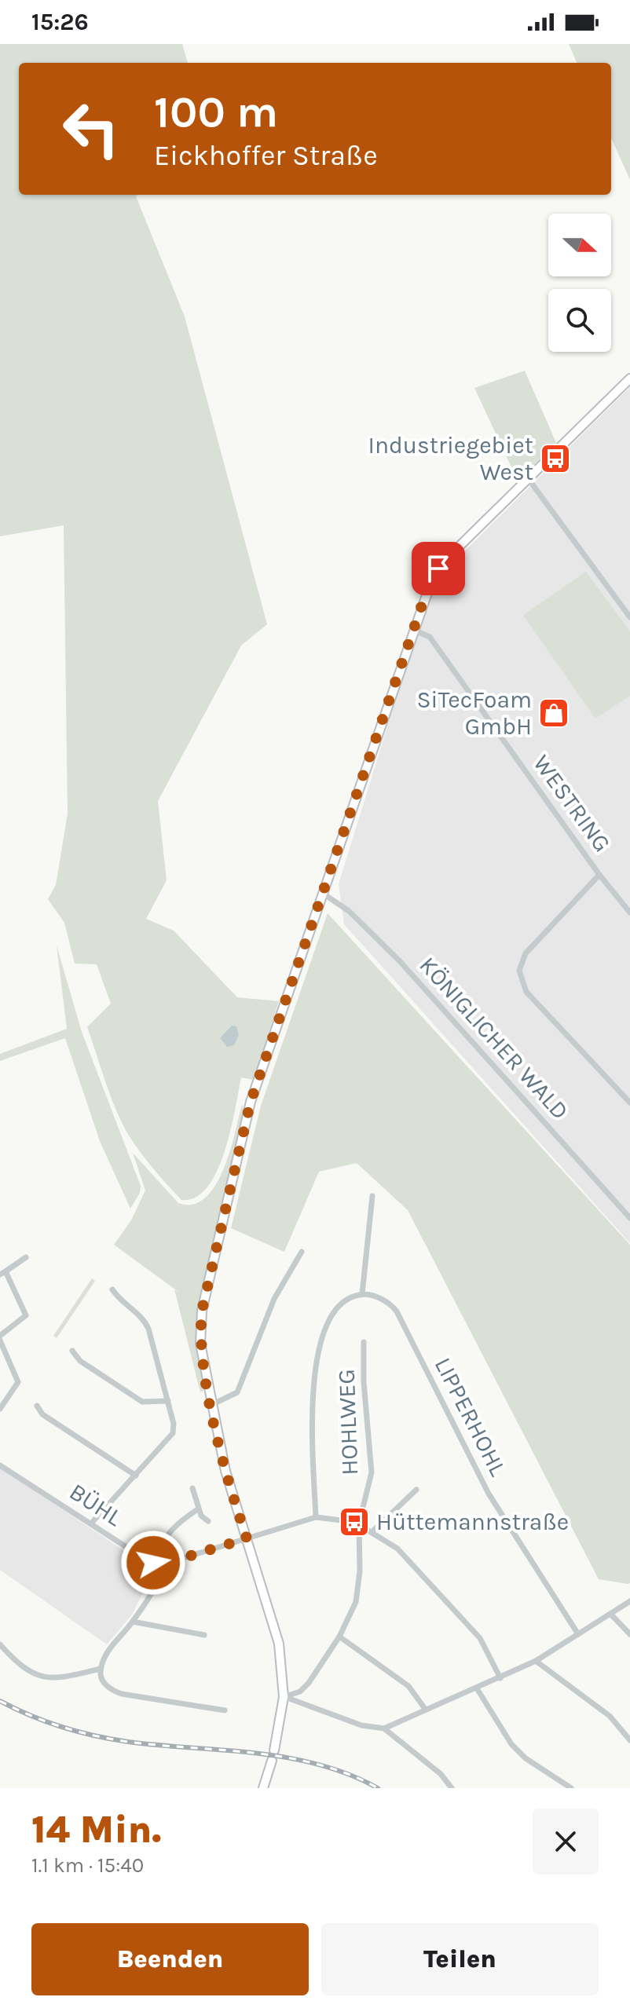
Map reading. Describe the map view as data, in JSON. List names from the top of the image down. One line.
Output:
{"streets":{"street":["WESTRING","KÖNIGLICHER WALD","LIPPERHOHL","HOHLWEG","BÜHL"]},"places":{"bus stop":["Industriegebiet West","Hüttemannstraße"],"shop":["SiTecFoam GmbH"]},"north":"right","page":{"status":"15:26","turn":["100 m","Eickhoffer Straße"],"heading":["14 Min.","1.1 km · 15:40"],"buttons":["Beenden","Teilen"]}}
